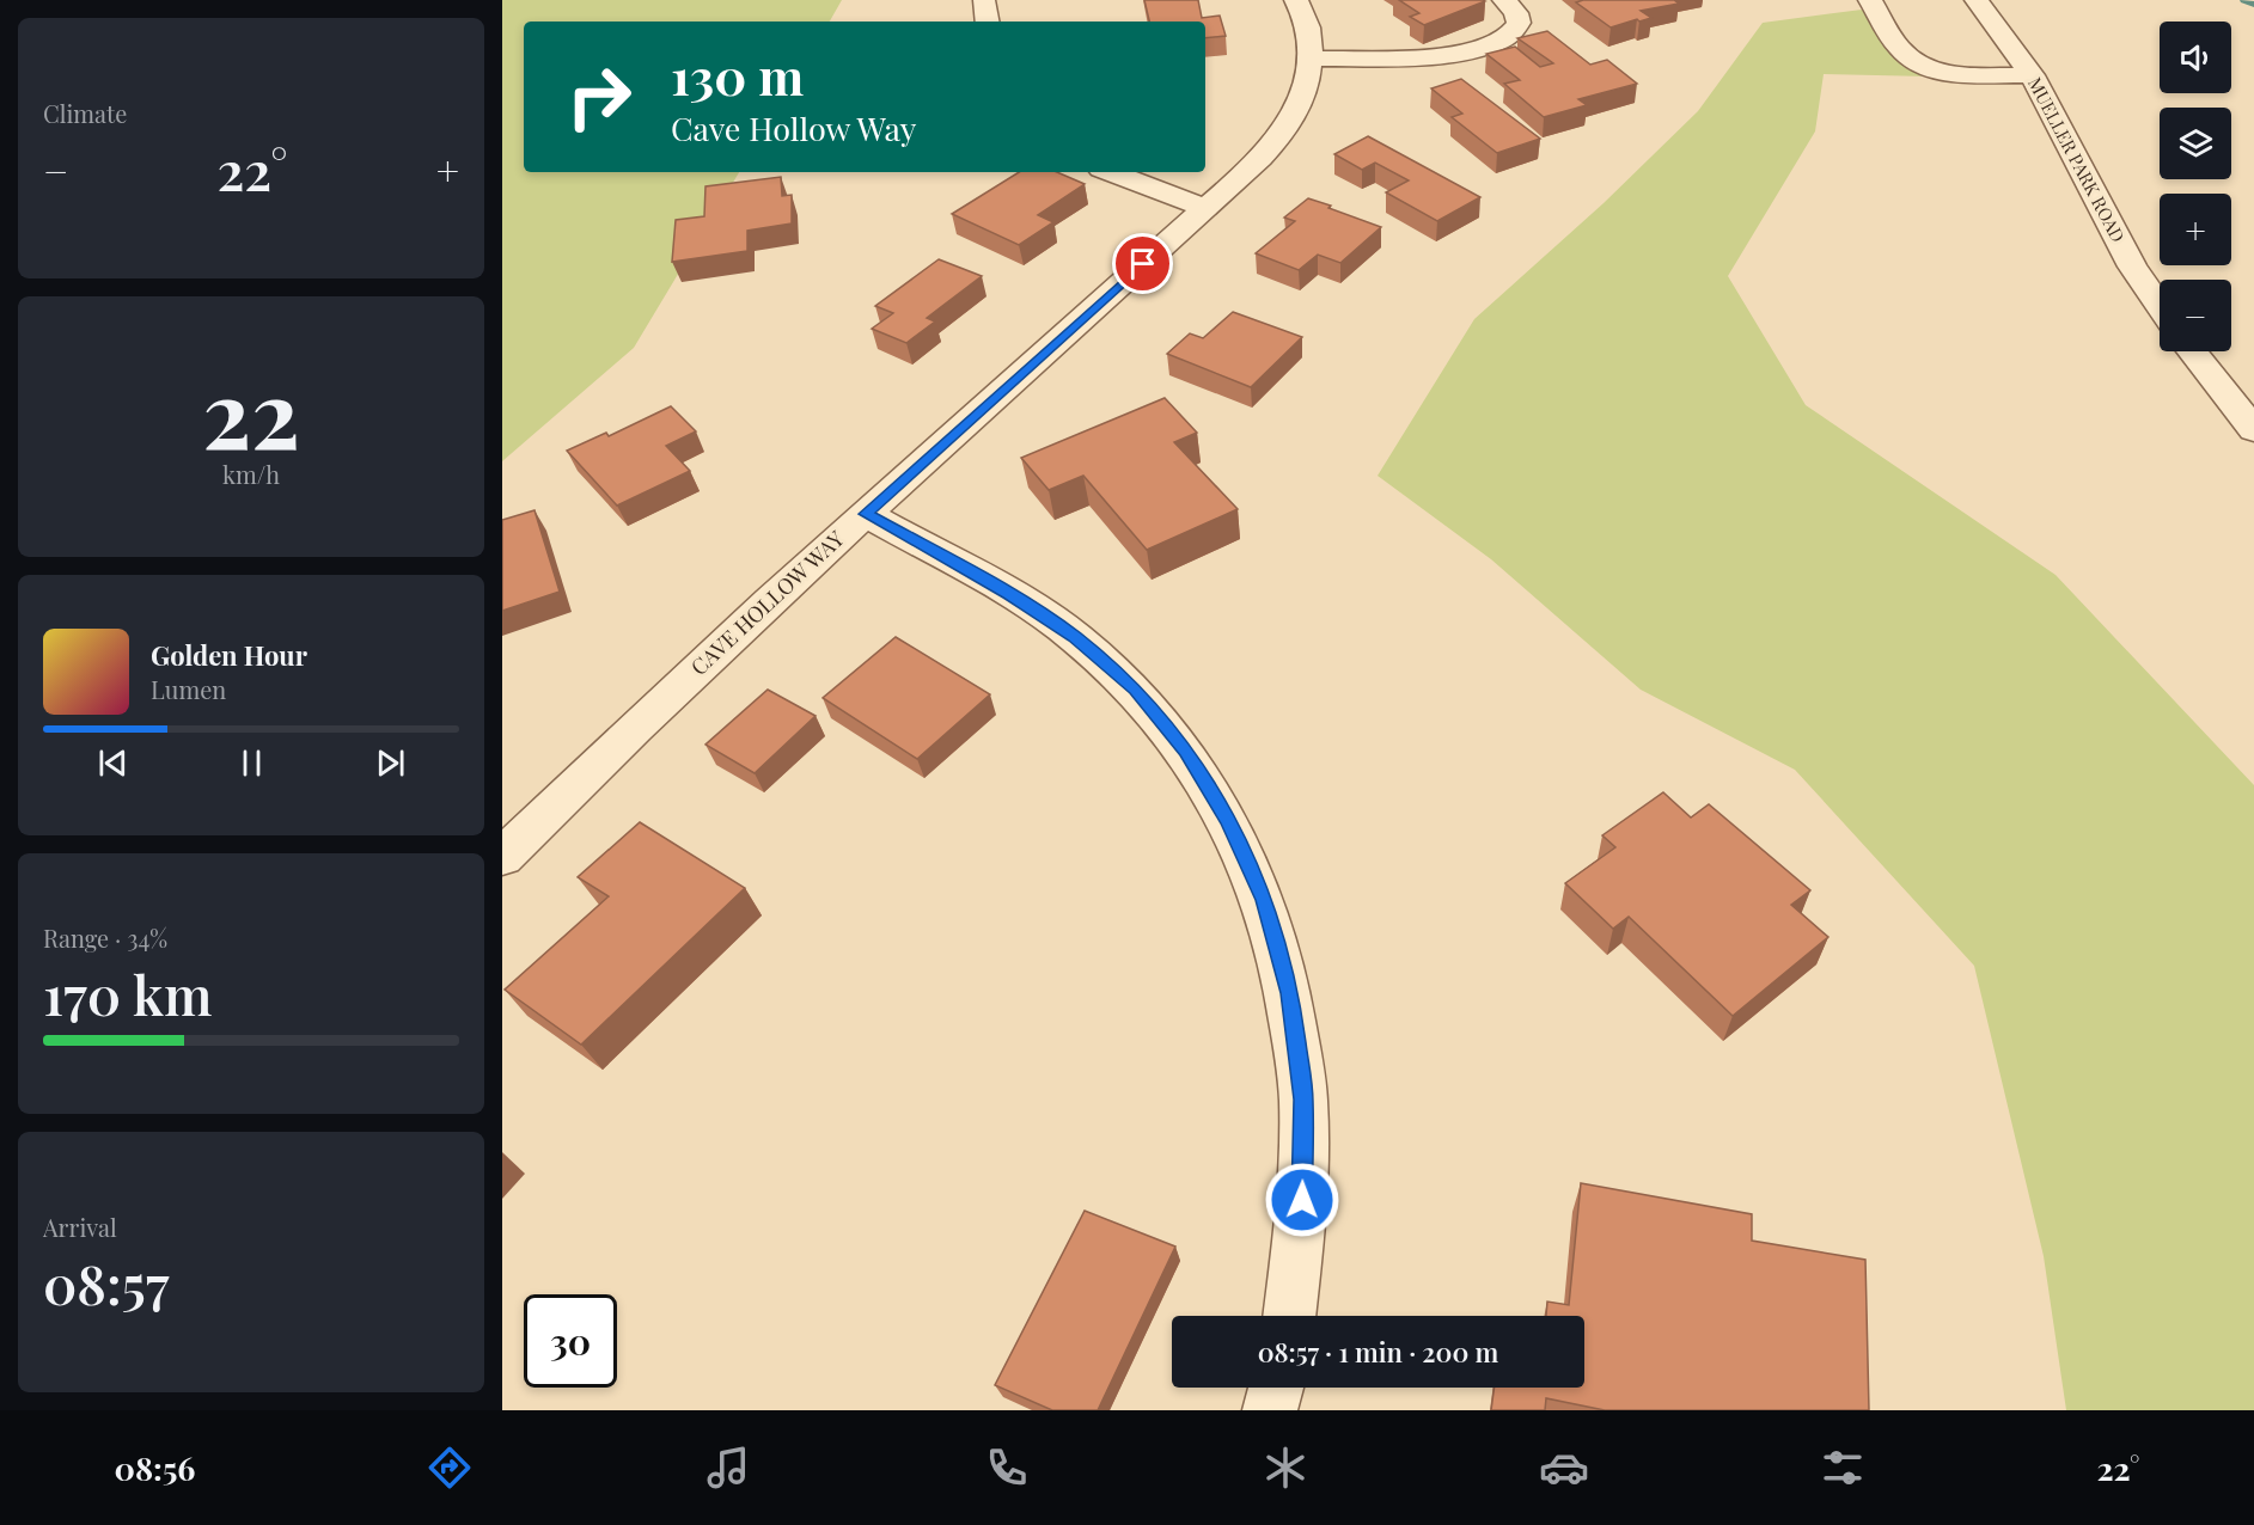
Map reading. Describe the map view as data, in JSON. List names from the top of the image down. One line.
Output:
{"streets":{"street":["MUELLER PARK ROAD","CAVE HOLLOW WAY"]},"page":{"tile":["Climate",["22","km/h"],["Range · 34%","170 km"],["Arrival","08:57"]],"map_buttons":["+","−"],"turn":["130 m","Cave Hollow Way"],"heat":["−","22°","+"],"song":["Golden Hour","Lumen"],"limit":"30","trip":"08:57 · 1 min · 200 m","tabs":["08:56","22°"]}}
